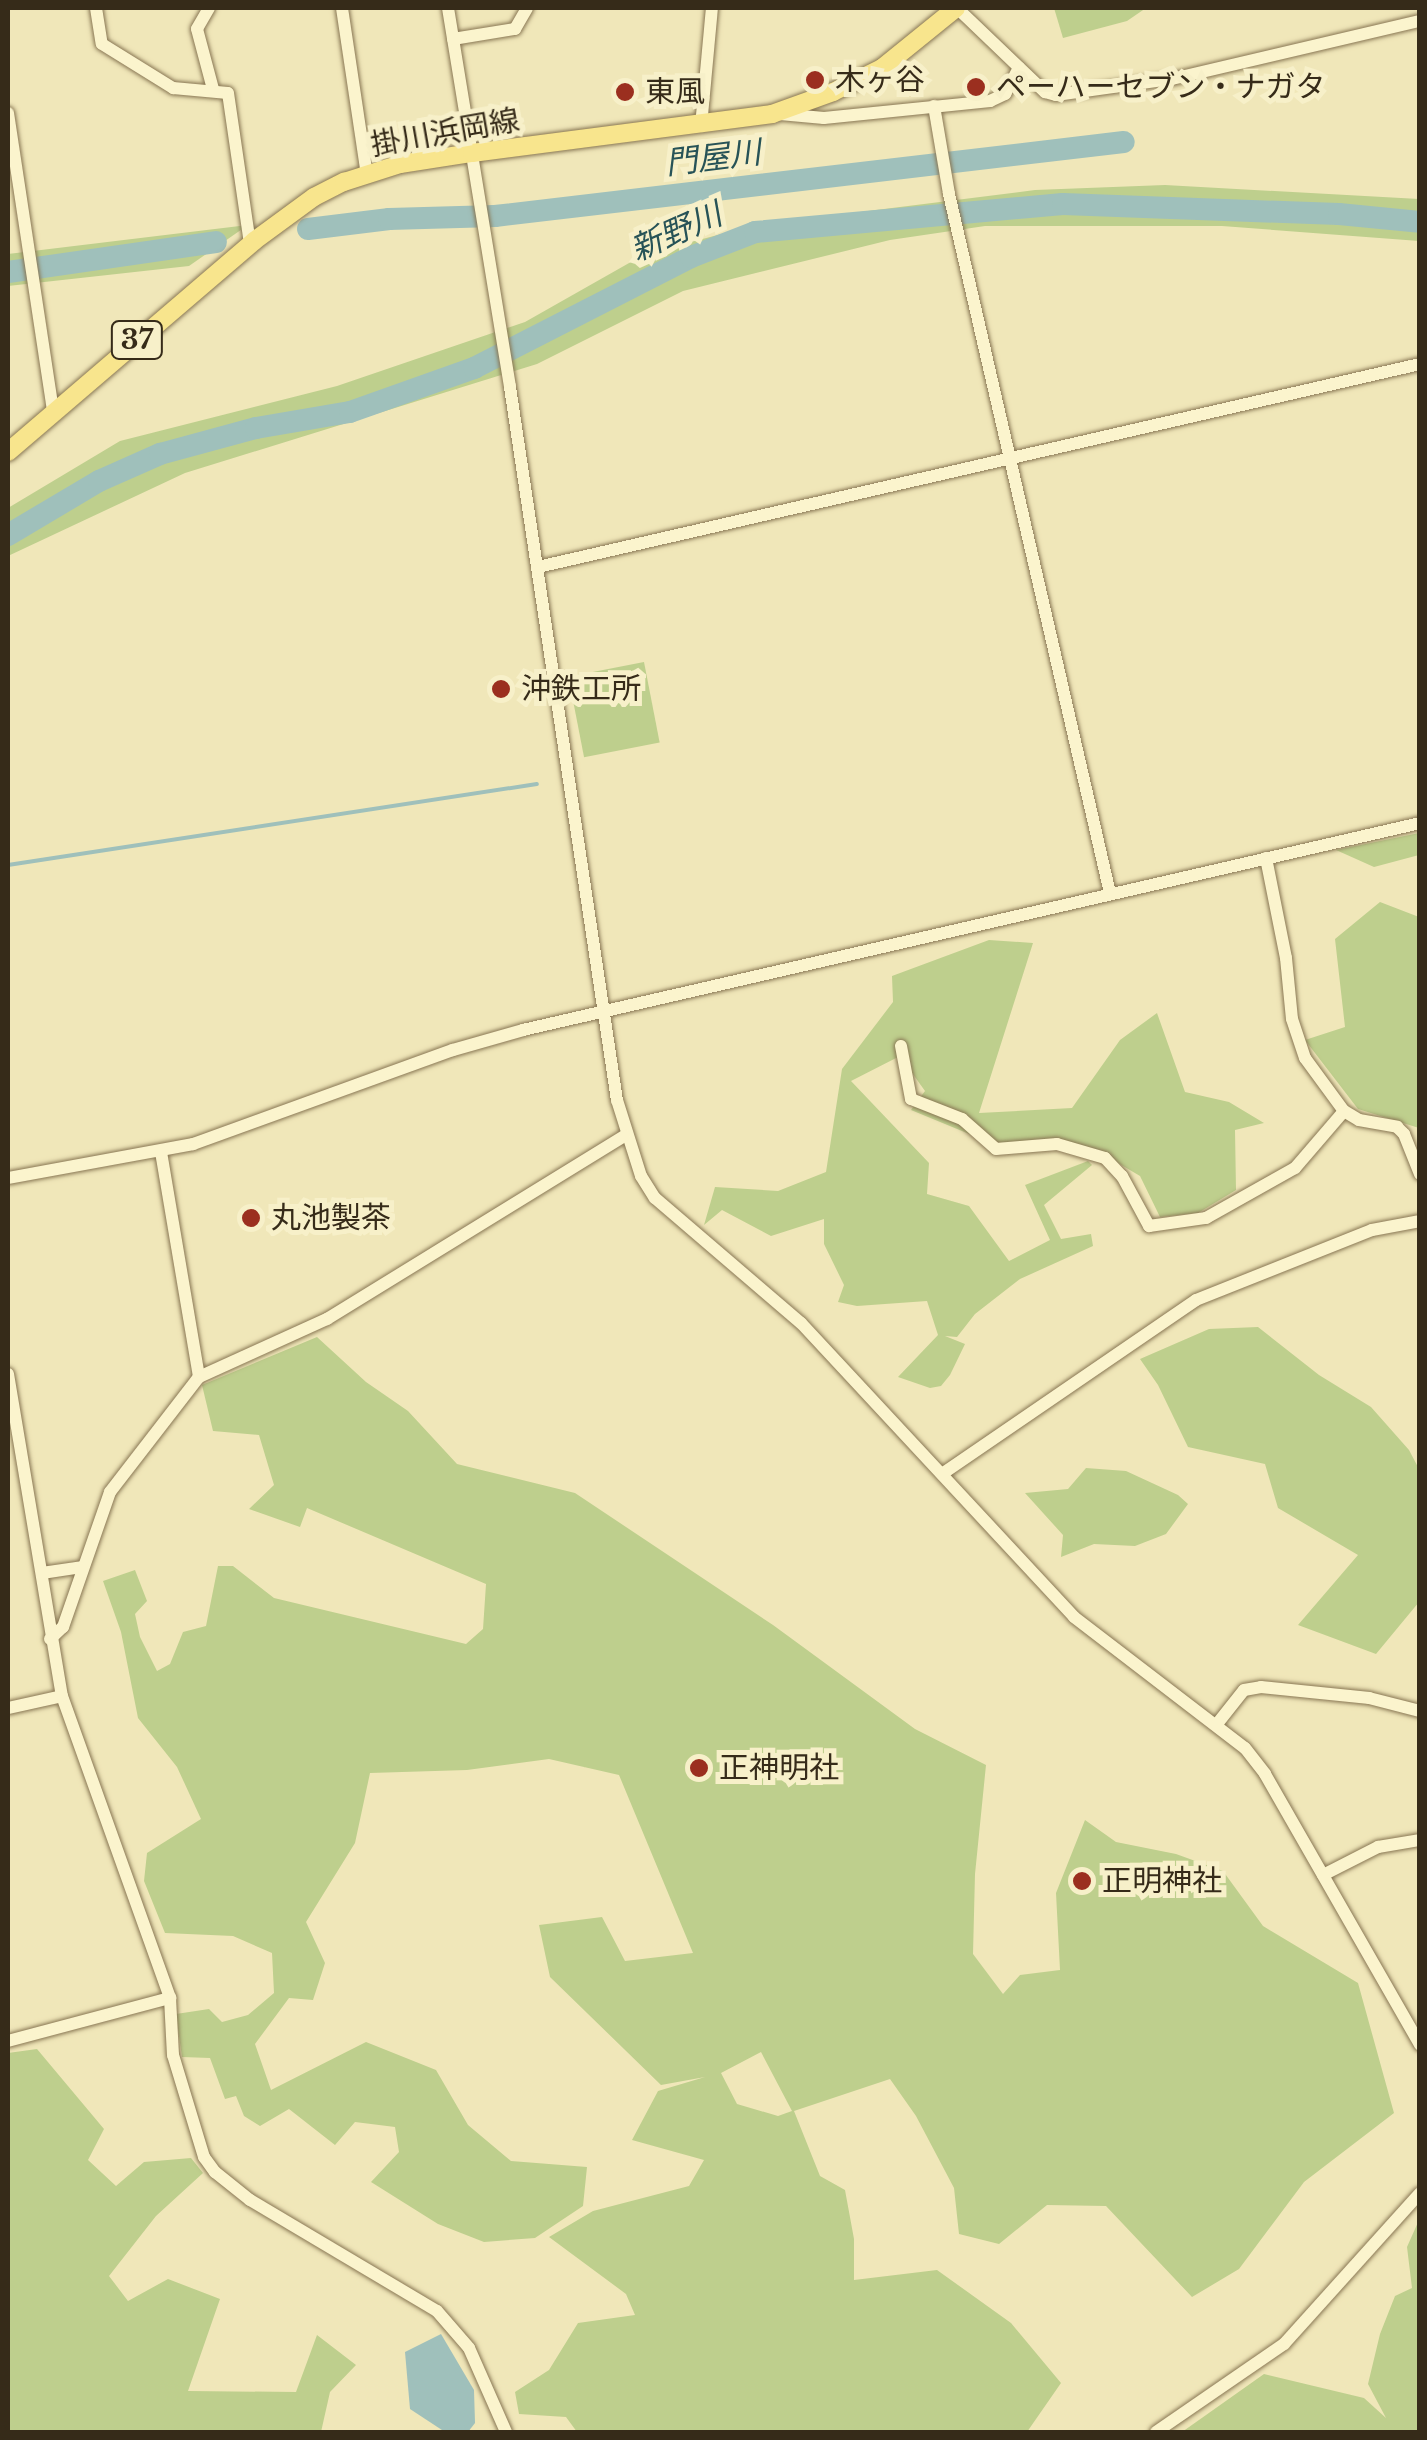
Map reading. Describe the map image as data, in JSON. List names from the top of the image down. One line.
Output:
{"streets":{"main road":["掛川浜岡線","37"]},"water":["門屋川","新野川"],"places":["木ヶ谷","ペーハーセブン・ナガタ","東風","沖鉄工所","丸池製茶","正神明社","正明神社"]}
